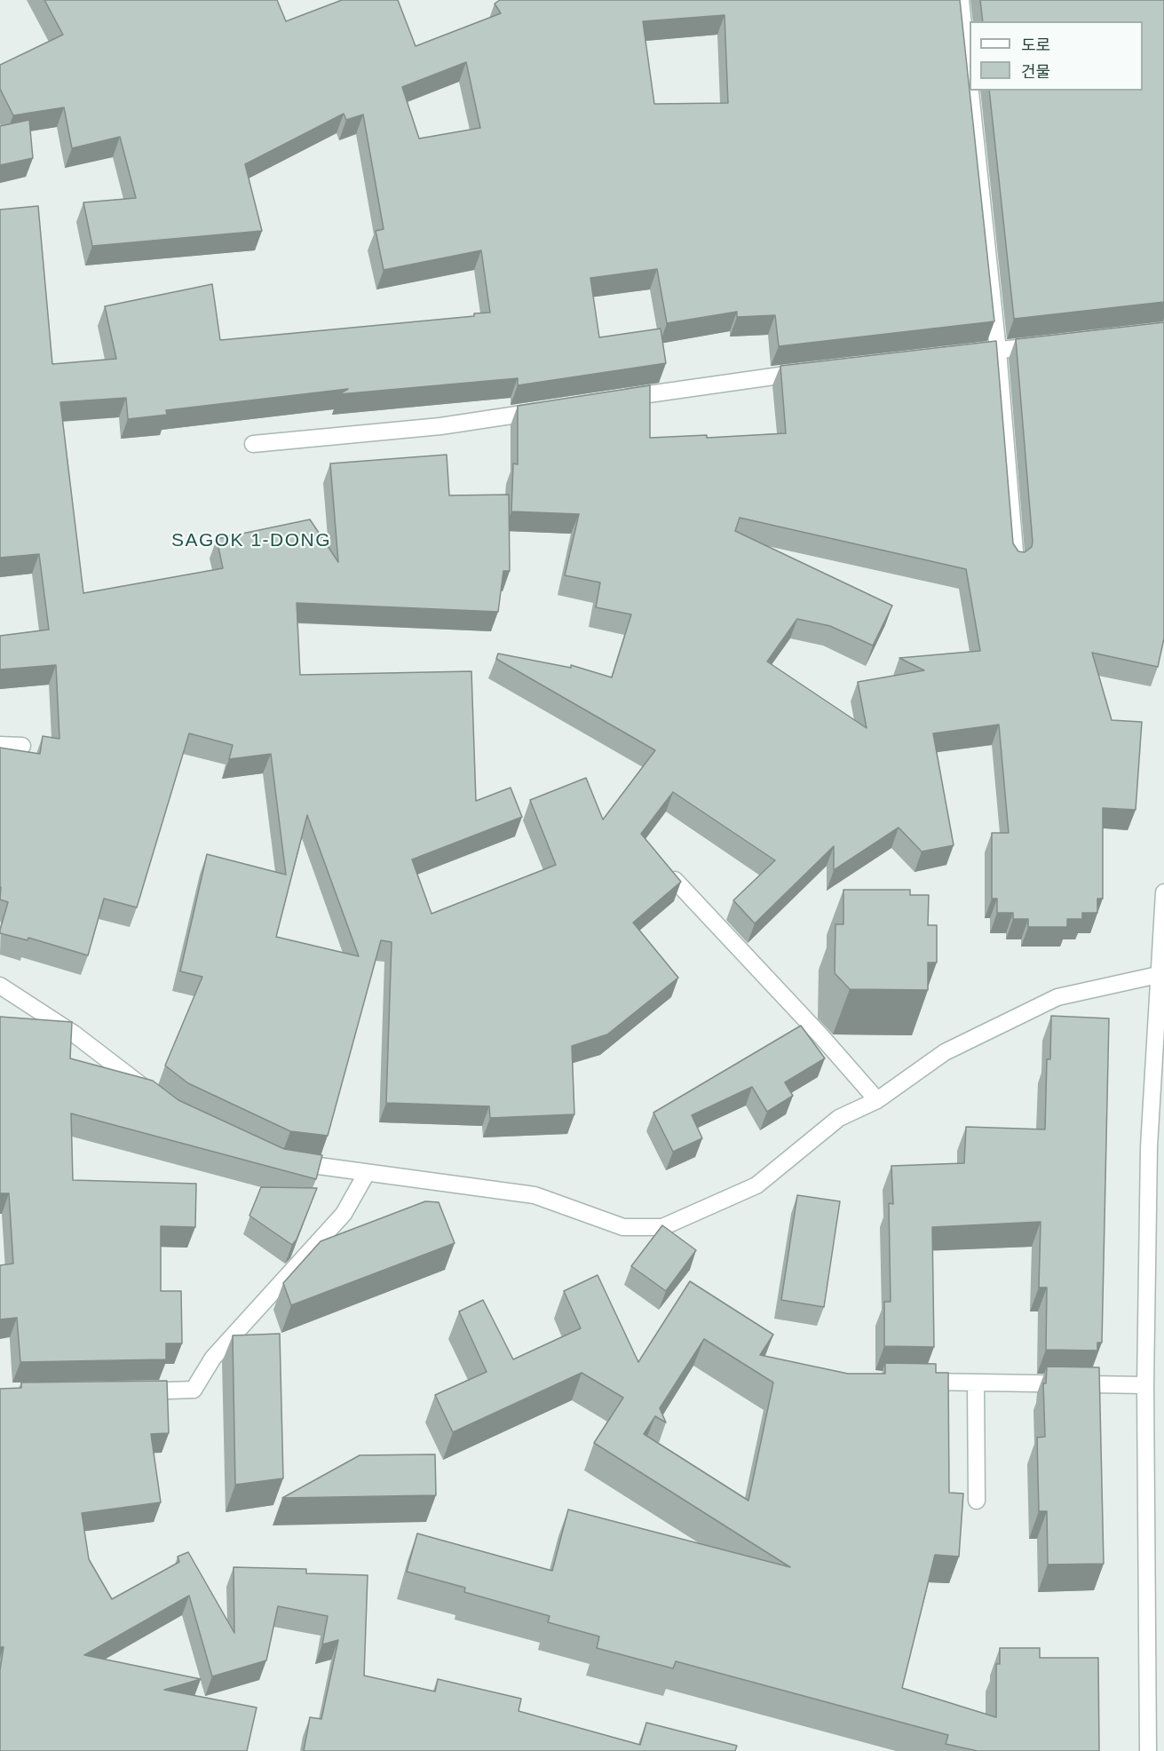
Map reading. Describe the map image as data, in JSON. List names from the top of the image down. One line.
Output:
{"districts":["SAGOK 1-DONG"],"legend":["도로","건물"]}
